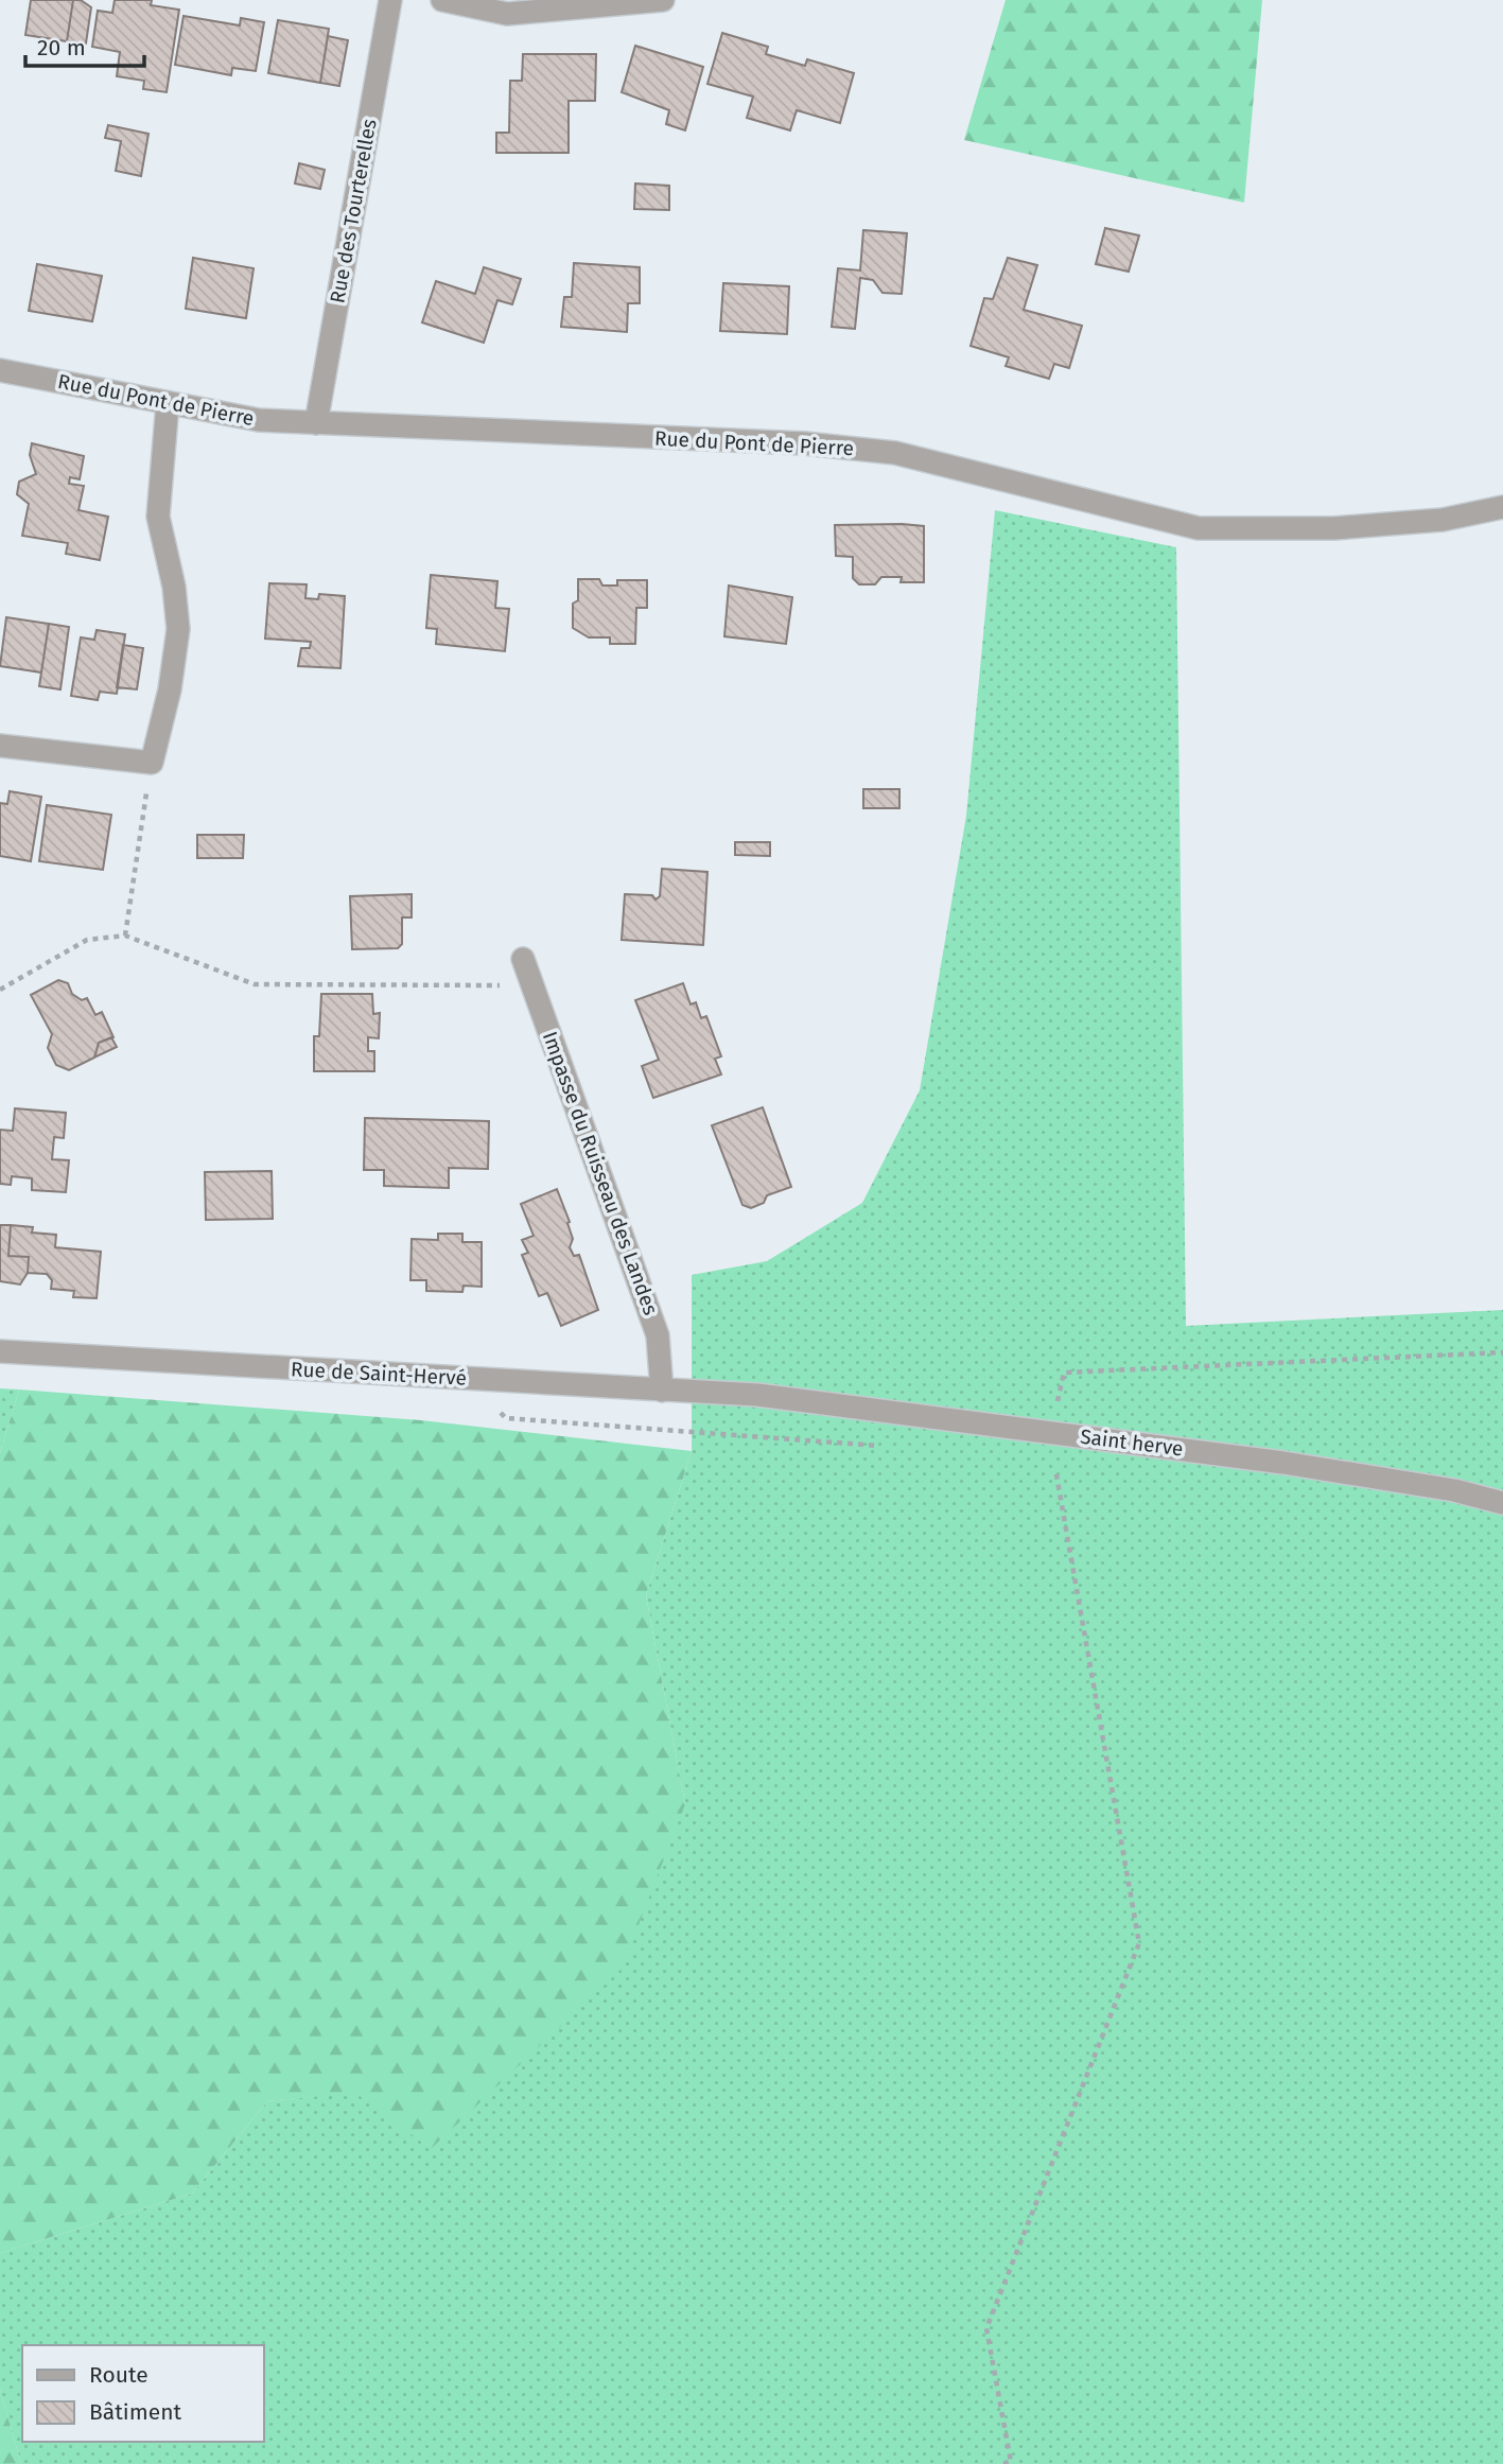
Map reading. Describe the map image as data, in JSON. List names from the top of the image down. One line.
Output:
{"streets":{"street":["Rue des Tourterelles","Rue du Pont de Pierre","Impasse du Ruisseau des Landes","Rue de Saint-Hervé","Saint herve"]},"crossings":[["Rue des Tourterelles","Rue du Pont de Pierre"],["Impasse du Ruisseau des Landes","Rue de Saint-Hervé"],["Rue de Saint-Hervé","Saint herve"]],"legend":["Route","Bâtiment"],"scale_bar":"20 m"}
